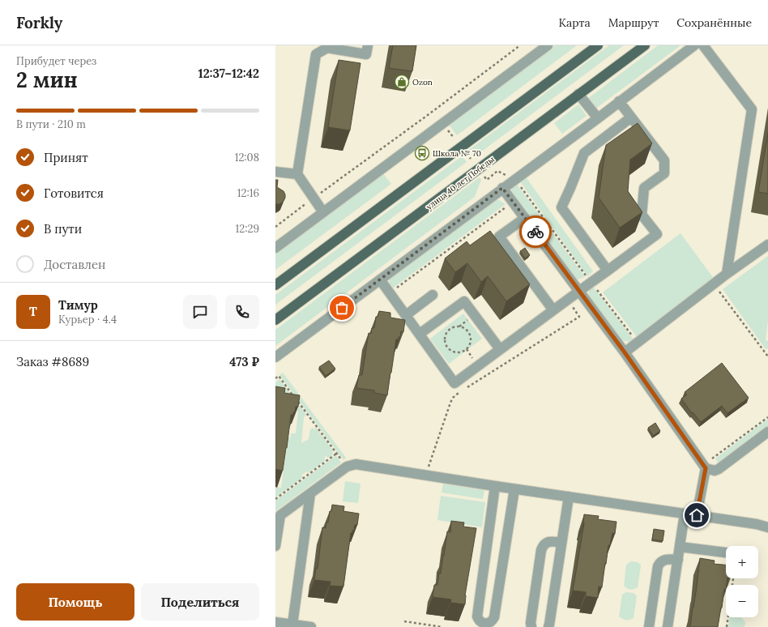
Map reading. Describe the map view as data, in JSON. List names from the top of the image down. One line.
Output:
{"streets":{"main road":["улица 40 лет Победы"]},"places":{"shop":["Ozon"],"bus stop":["Школа № 70"]},"page":{"header":"Forkly","nav":["Карта","Маршрут","Сохранённые"],"heading":["2 мин","Прибудет через","12:37–12:42"],"panel":["Тимур","Курьер · 4.4","Заказ #8689","473 ₽"],"bar":"В пути · 210 m","list":[["Принят","12:08"],["Готовится","12:16"],["В пути","12:29"],"Доставлен"],"round":"Т","map_buttons":["+","−"],"buttons":["Помощь","Поделиться"]}}
